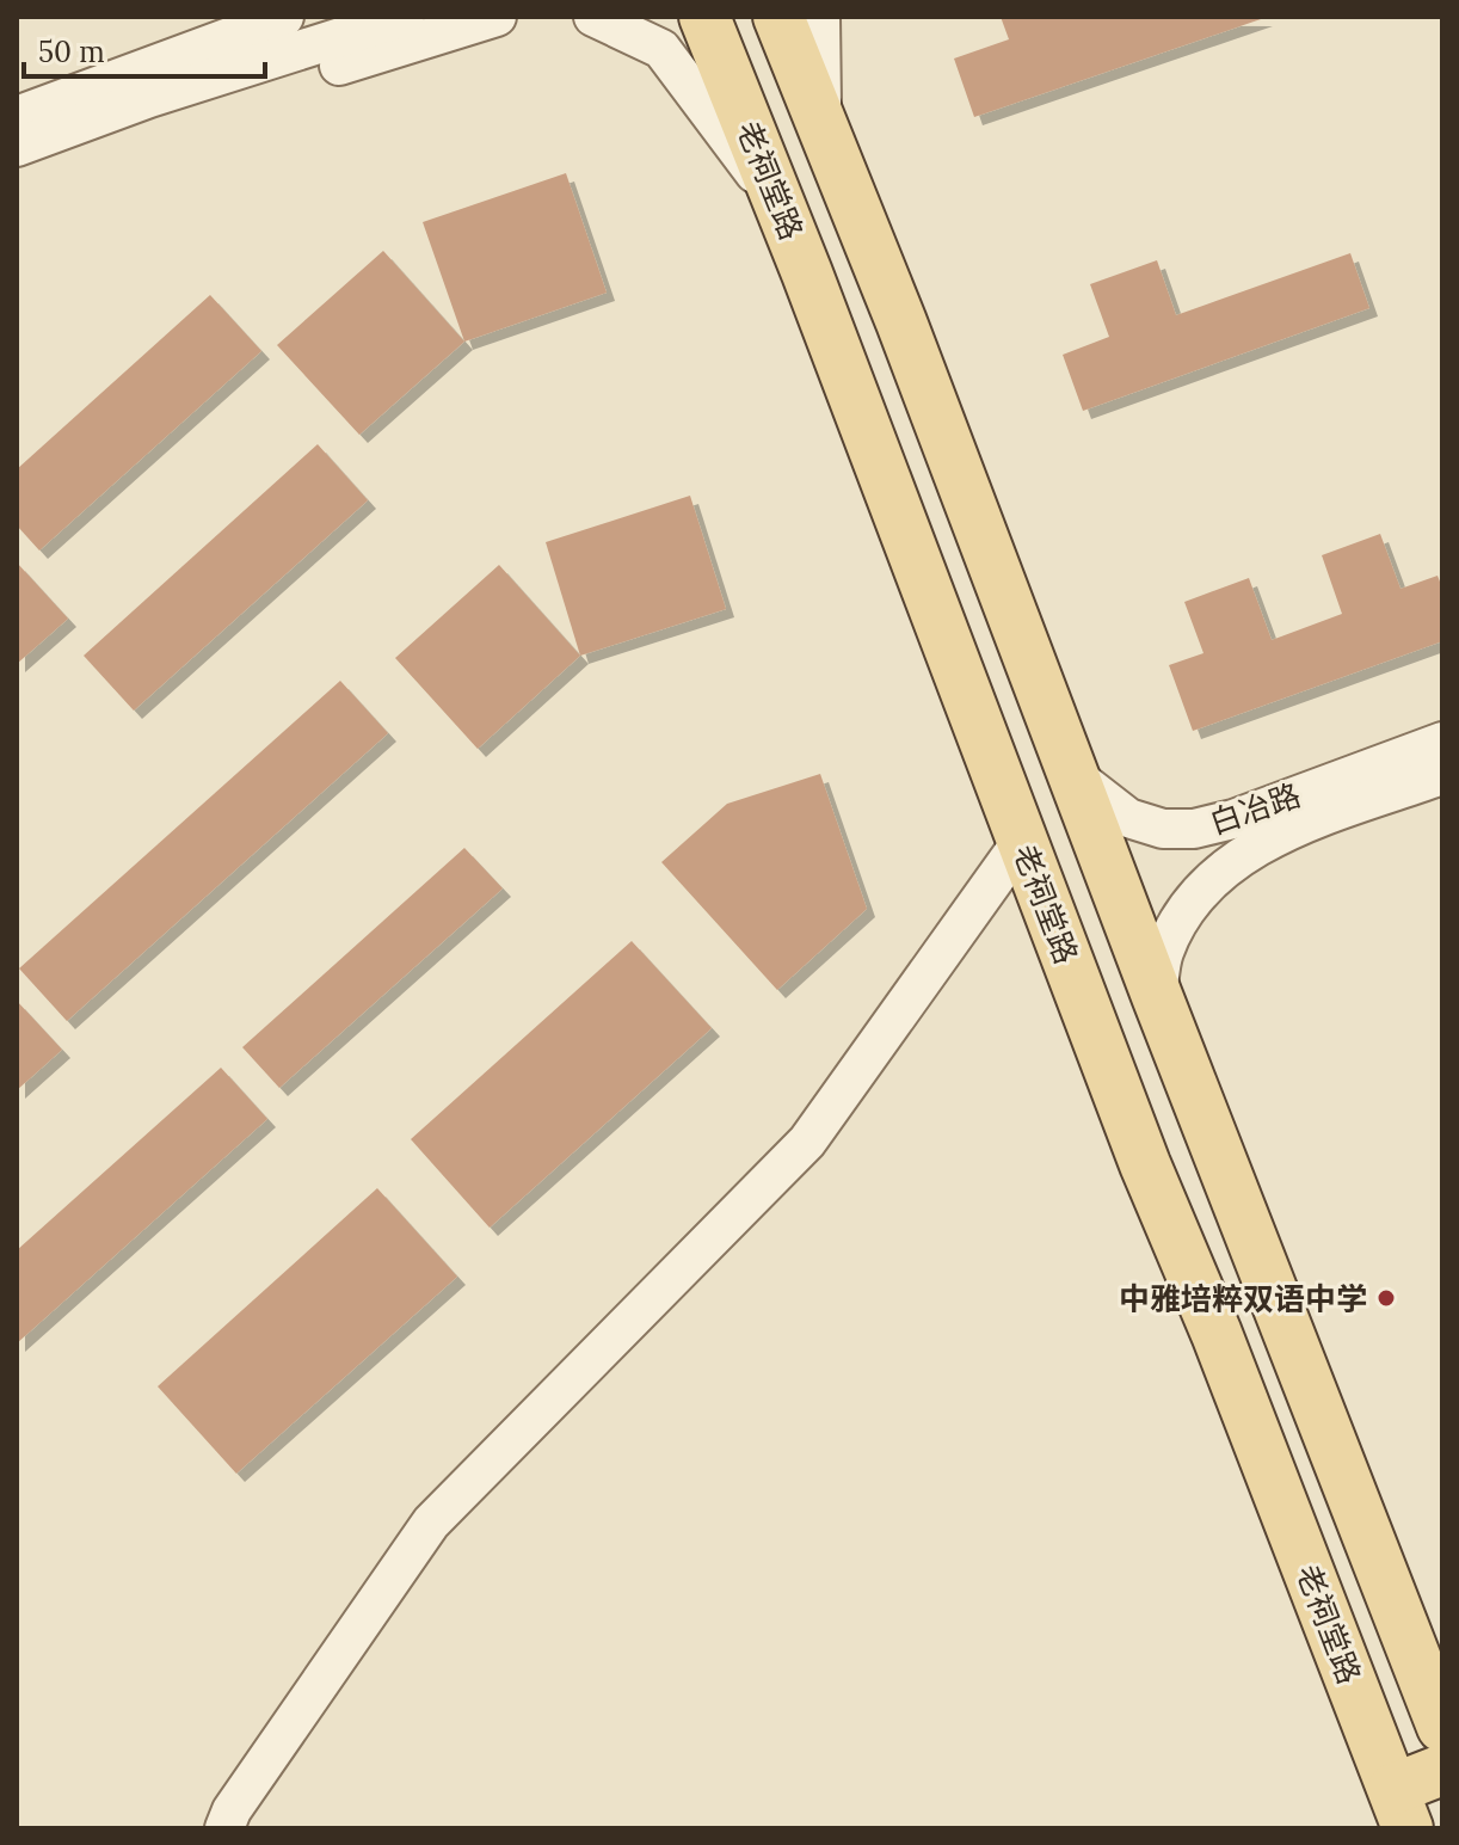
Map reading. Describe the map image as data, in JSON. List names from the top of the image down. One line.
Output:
{"streets":{"main road":["老祠堂路"],"street":["白冶路"]},"places":["中雅培粹双语中学"],"scale_bar":"50 m"}
